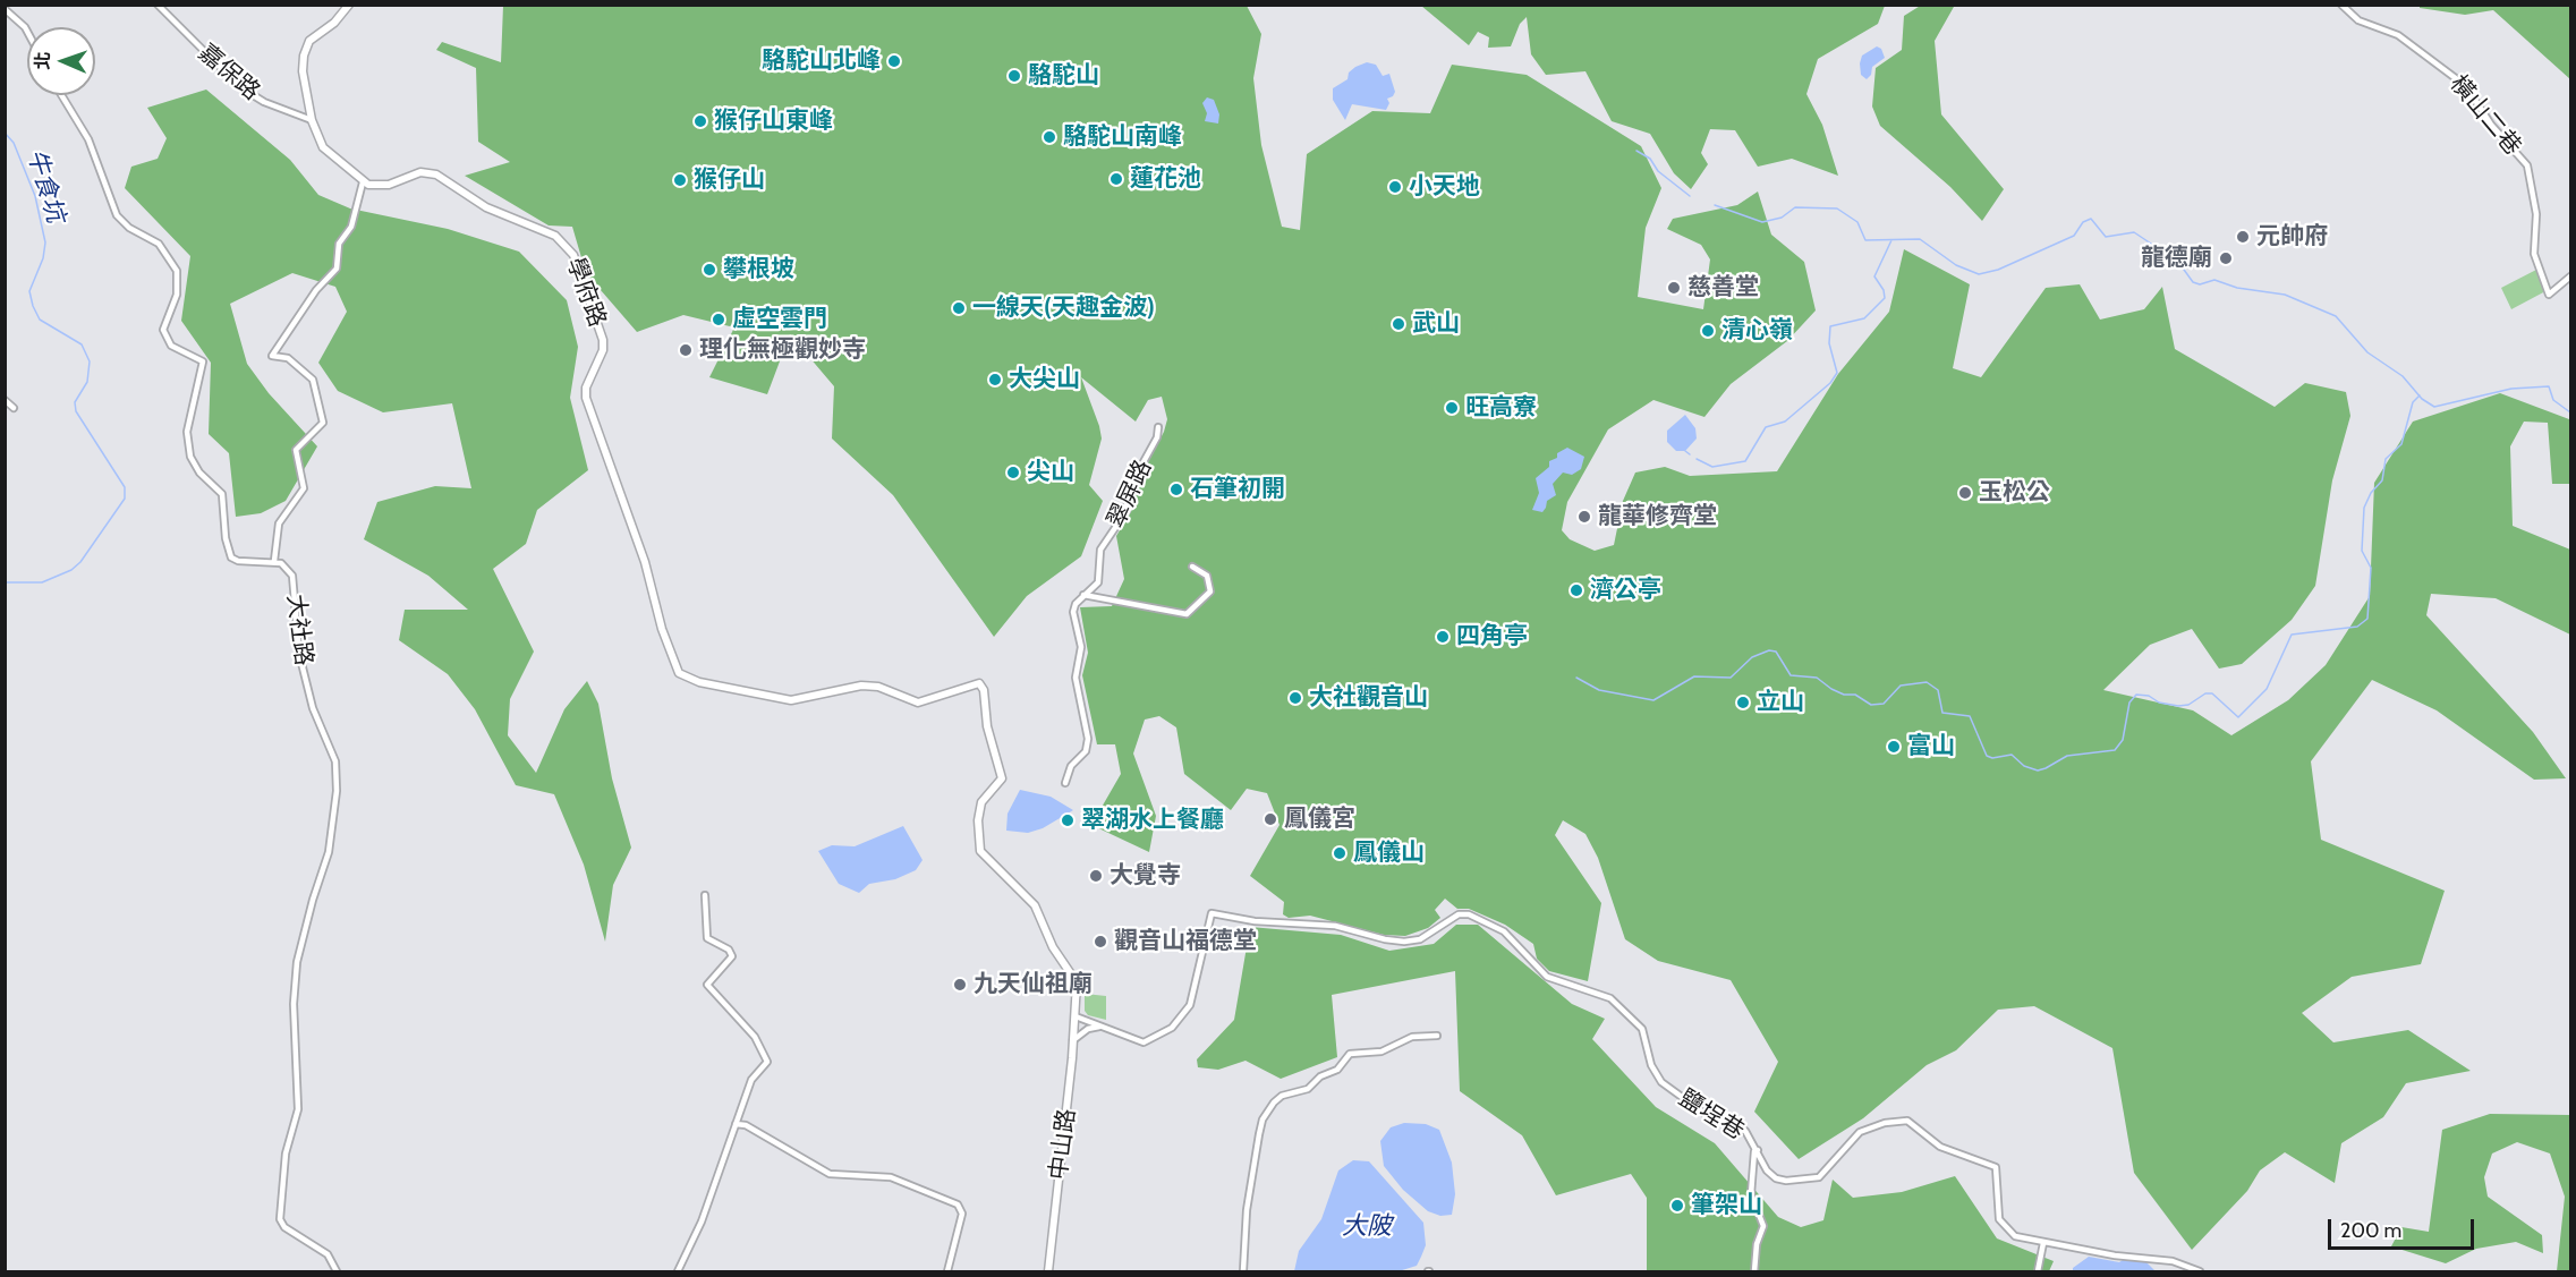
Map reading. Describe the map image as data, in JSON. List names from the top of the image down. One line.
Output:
{"streets":{"main road":["學府路","中山路"],"street":["嘉保路","橫山二巷","翠屏路","大社路","鹽埕巷"]},"crossings":[["學府路","中山路"]],"water":["牛食坑","大陂"],"places":["駱駝山北峰","駱駝山","猴仔山東峰","駱駝山南峰","蓮花池","猴仔山","小天地","元帥府","龍德廟","攀根坡","慈善堂","一線天(天趣金波)","虛空雲門","武山","清心嶺","理化無極觀妙寺","大尖山","旺高寮","尖山","石筆初開","玉松公","龍華修齊堂","濟公亭","四角亭","大社觀音山","立山","富山","鳳儀宮","翠湖水上餐廳","鳳儀山","大覺寺","觀音山福德堂","九天仙祖廟","筆架山"],"scale_bar":"200 m","north":"left"}
